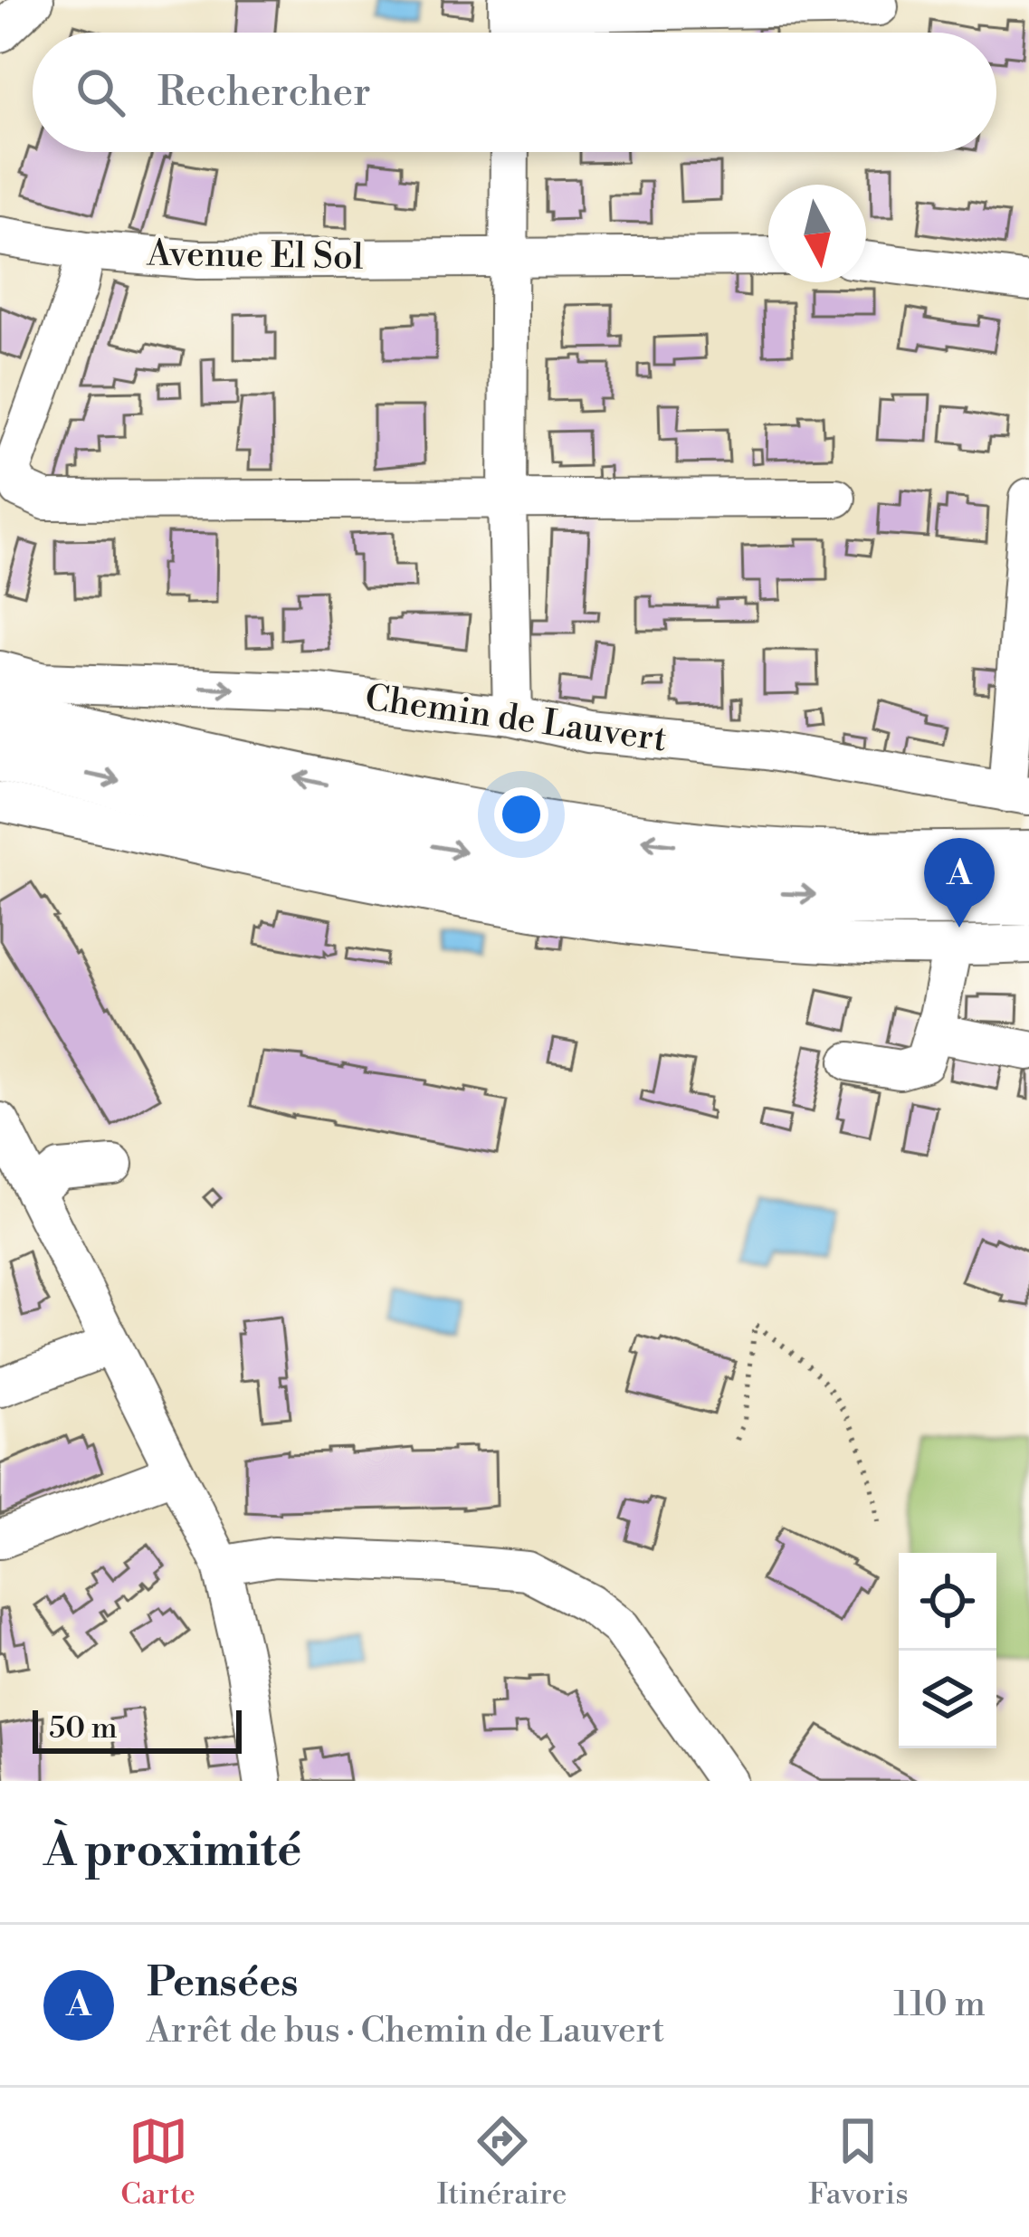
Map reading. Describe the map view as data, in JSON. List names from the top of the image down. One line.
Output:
{"streets":{"street":["Avenue El Sol","Chemin de Lauvert"]},"scale_bar":"50 m","north":"bottom","page":{"search":"Rechercher","pins":"A","scale":"50 m","heading":"À proximité","list":[{"mark":"A","name":"Pensées","note":"Arrêt de bus · Chemin de Lauvert","value":"110 m"}],"nav":["Carte","Itinéraire","Favoris"]}}
